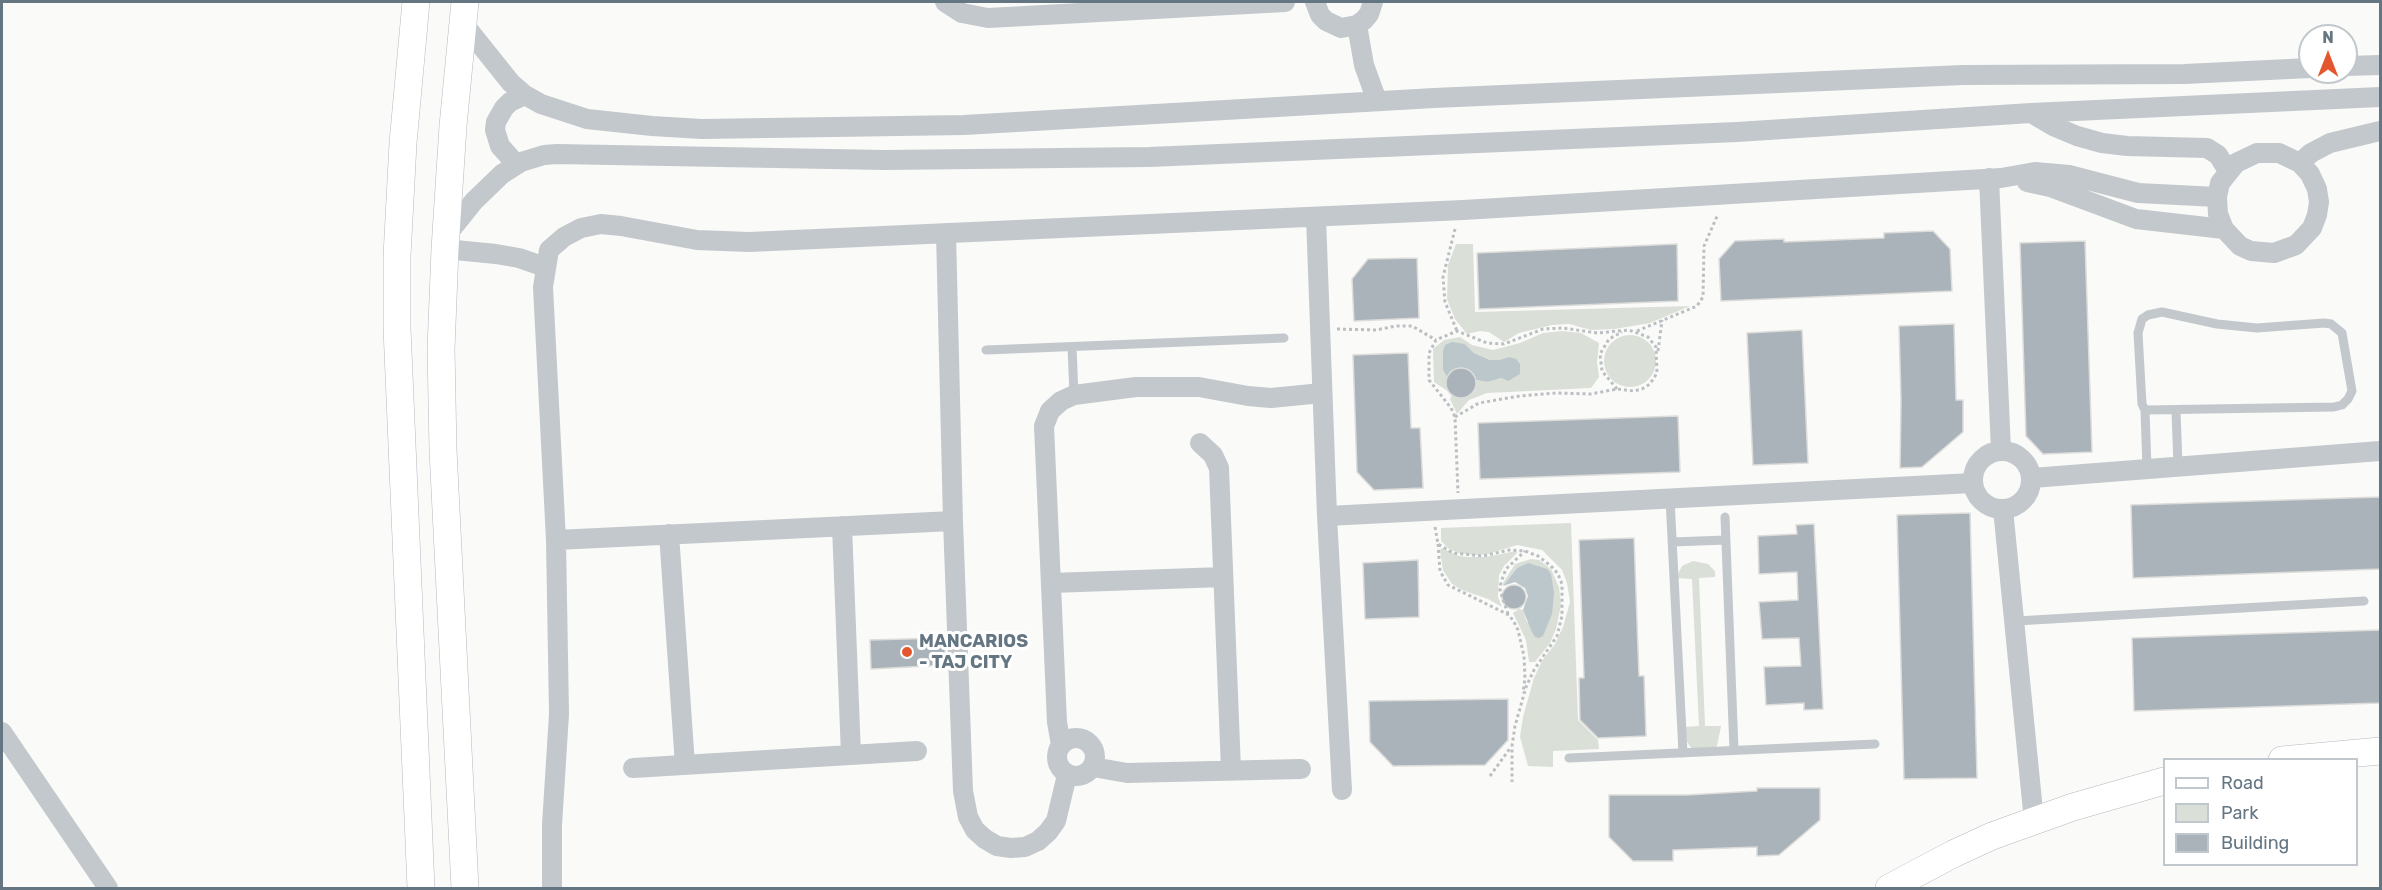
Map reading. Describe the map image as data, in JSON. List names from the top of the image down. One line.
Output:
{"places":["MANCARIOS - TAJ CITY"],"legend":["Road","Park","Building"],"north":"top"}
